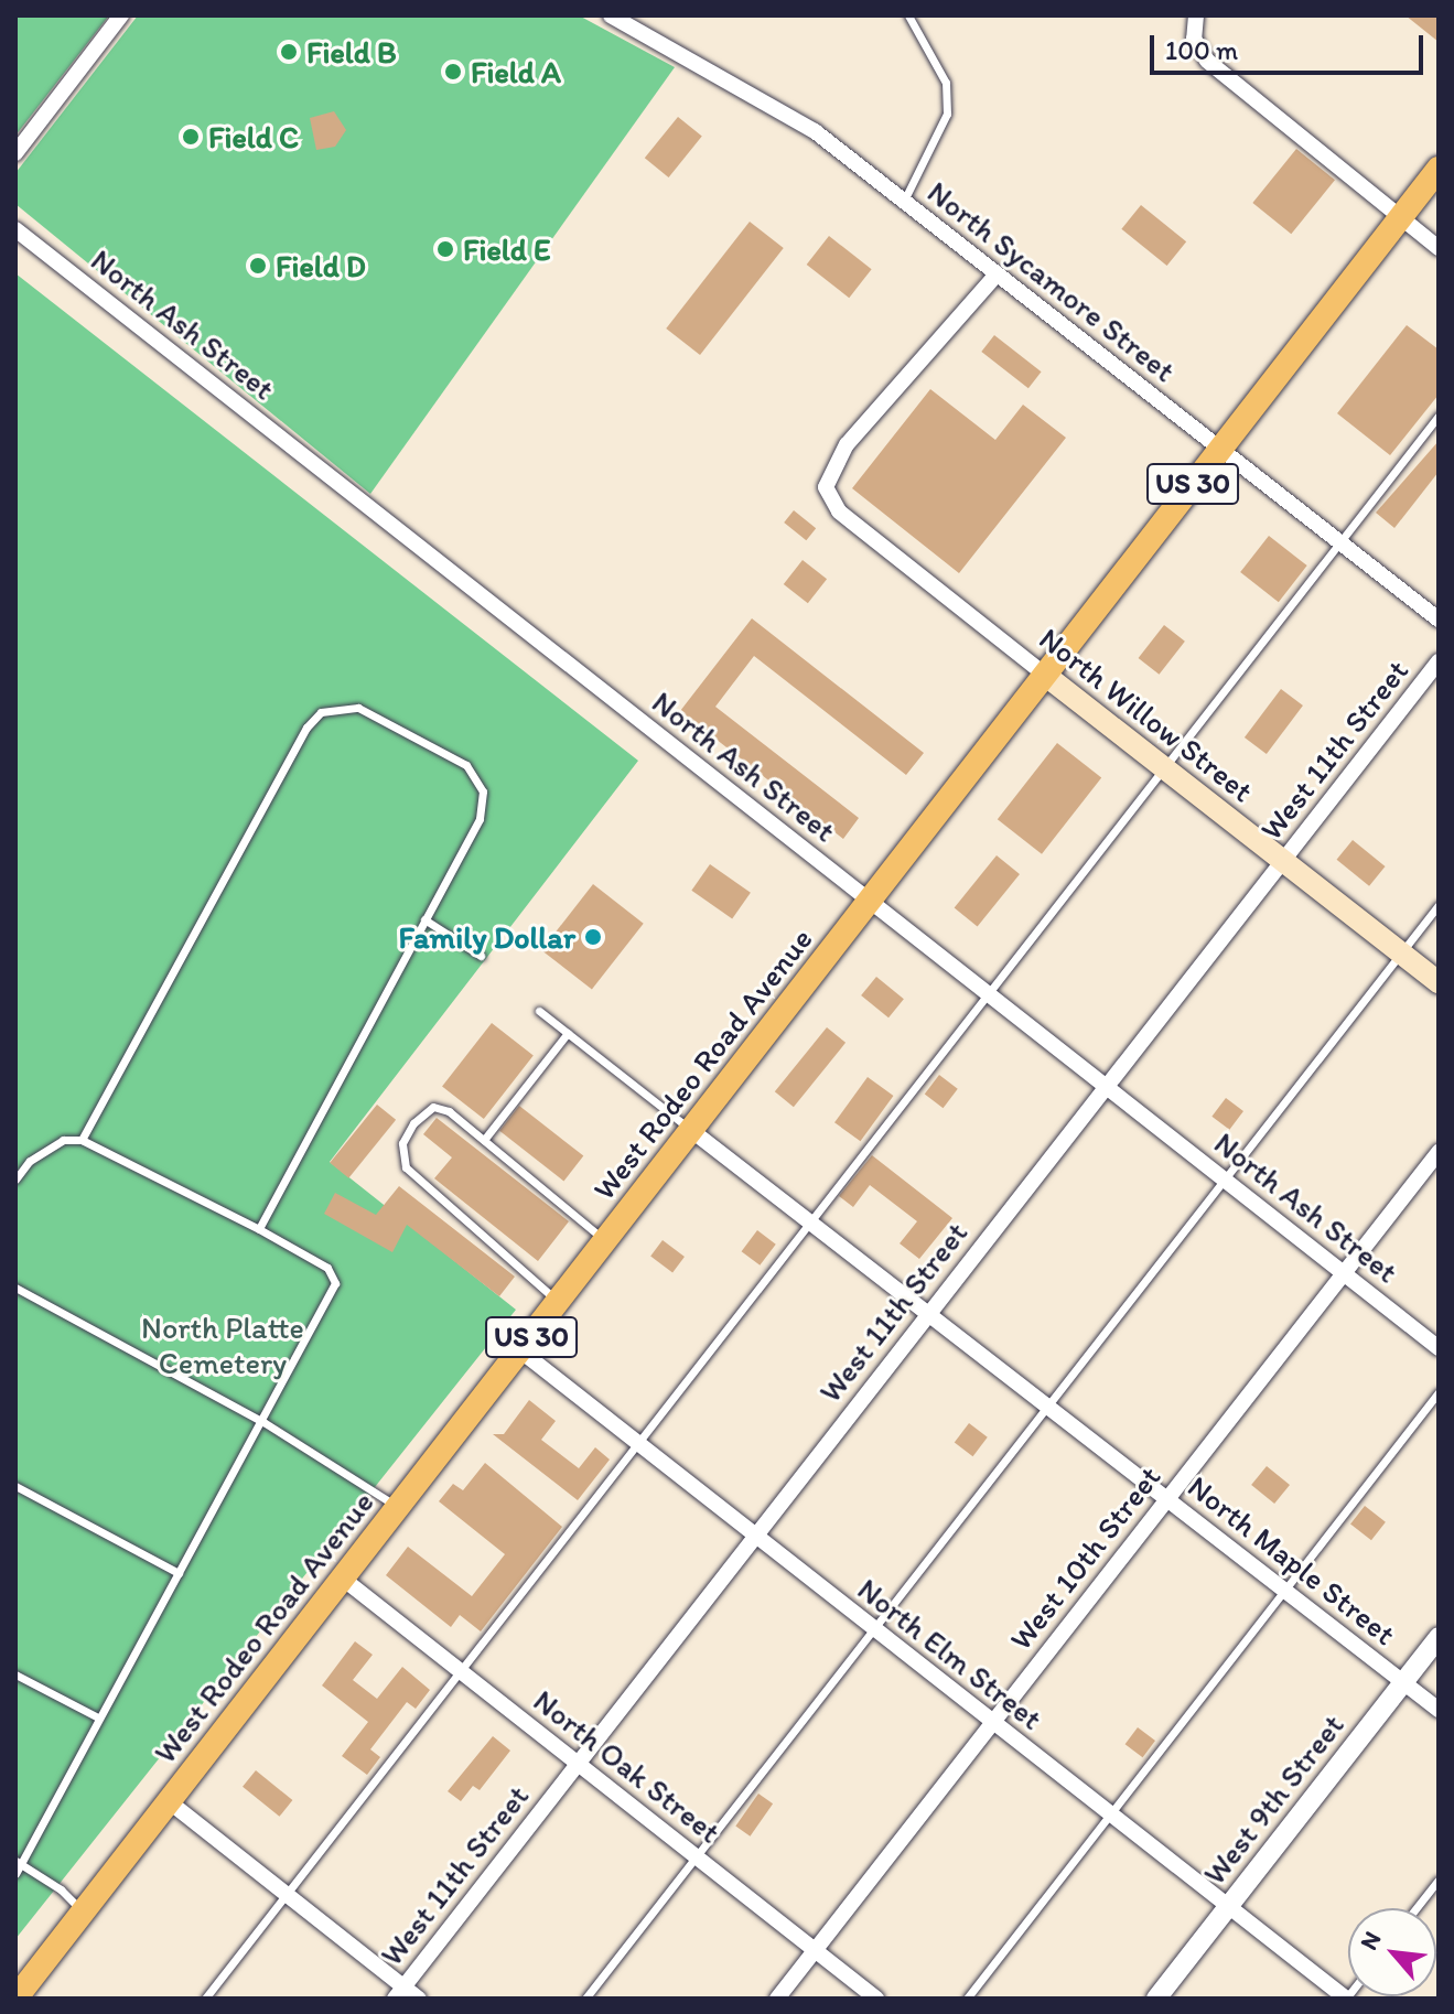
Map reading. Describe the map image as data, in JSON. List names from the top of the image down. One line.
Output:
{"streets":{"main road":["US 30","North Willow Street","West Rodeo Road Avenue"],"street":["North Sycamore Street","North Ash Street","West 11th Street","West 10th Street","North Maple Street","North Elm Street","North Oak Street","West 9th Street"]},"crossings":[["North Sycamore Street","North Willow Street"],["North Sycamore Street","West Rodeo Road Avenue"],["North Ash Street","West 11th Street"],["North Ash Street","West Rodeo Road Avenue"],["North Ash Street","West 10th Street"],["North Willow Street","West 11th Street"],["North Willow Street","West Rodeo Road Avenue"],["West 11th Street","North Maple Street"],["West 11th Street","North Elm Street"],["West 11th Street","North Oak Street"],["West Rodeo Road Avenue","North Maple Street"],["West Rodeo Road Avenue","North Elm Street"],["West Rodeo Road Avenue","North Oak Street"],["West 10th Street","North Maple Street"],["West 10th Street","North Elm Street"],["West 10th Street","North Oak Street"],["North Maple Street","West 9th Street"],["North Elm Street","West 9th Street"]],"parks":["North Platte Cemetery"],"places":["Field B","Field A","Field C","Field E","Field D","Family Dollar"],"scale_bar":"100 m","north":"top left"}
